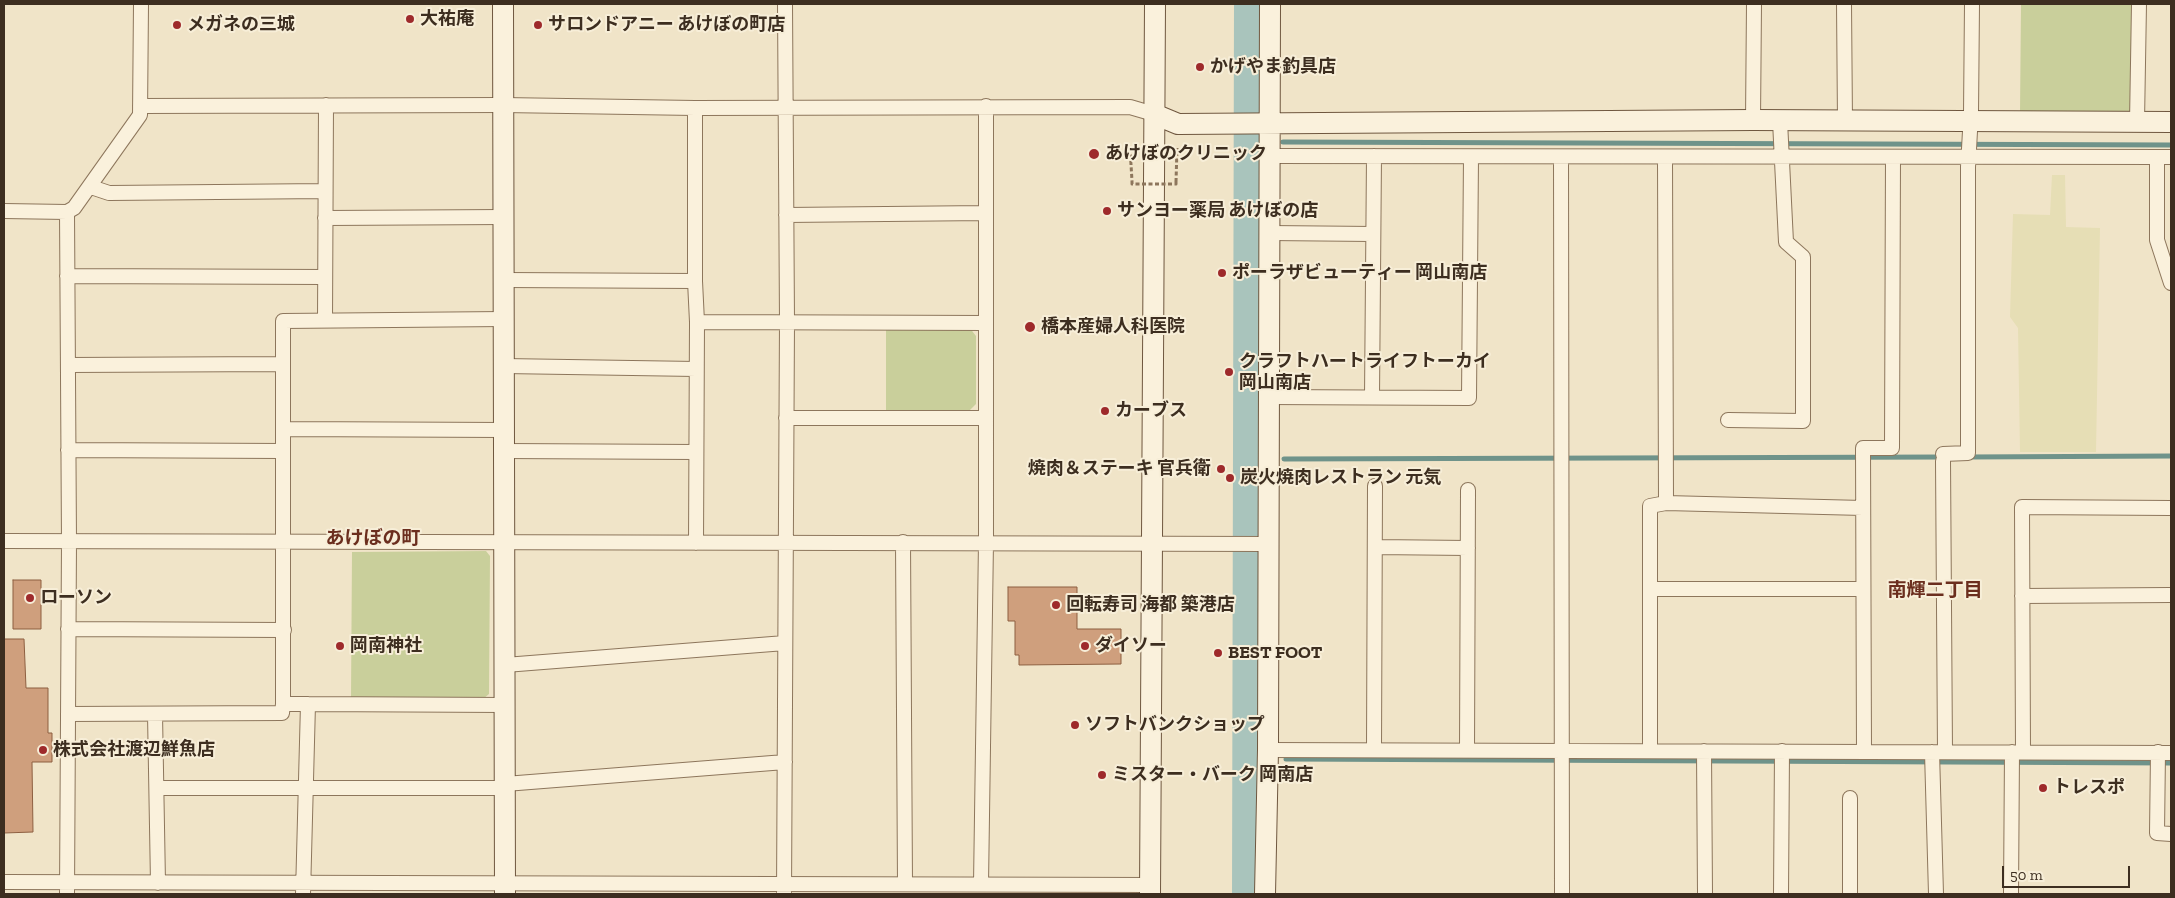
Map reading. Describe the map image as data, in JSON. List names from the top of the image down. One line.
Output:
{"districts":["あけぼの町","南輝二丁目"],"places":["大祐庵","メガネの三城","サロンドアニー あけぼの町店","かげやま釣具店","あけぼのクリニック","サンヨー薬局 あけぼの店","ポーラザビューティー 岡山南店","橋本産婦人科医院","クラフトハートライフトーカイ 岡山南店","カーブス","焼肉＆ステーキ 官兵衛","炭火焼肉レストラン 元気","ローソン","回転寿司 海都 築港店","岡南神社","ダイソー","BEST FOOT","ソフトバンクショップ","株式会社渡辺鮮魚店","ミスター・バーク 岡南店","トレスポ"],"scale_bar":"50 m"}
